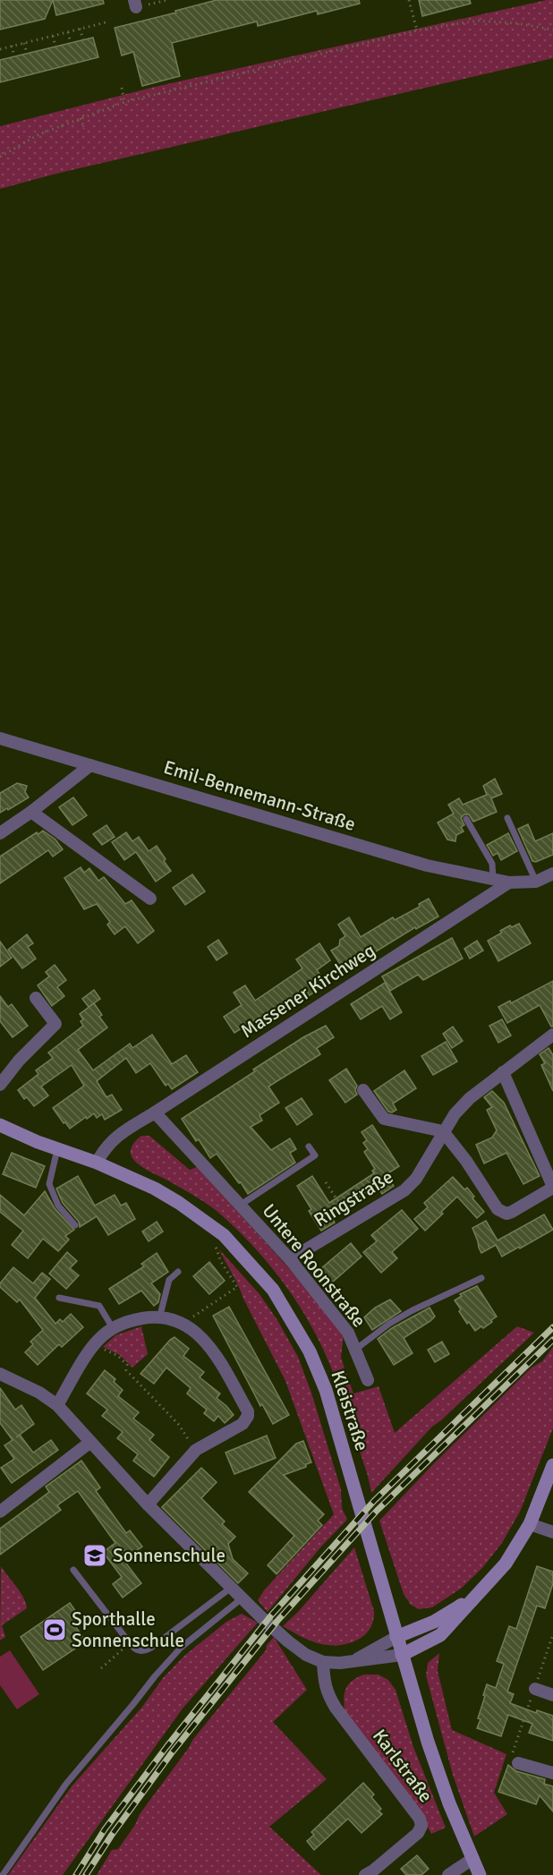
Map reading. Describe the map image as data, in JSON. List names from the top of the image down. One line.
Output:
{"streets":{"main road":["Kleistraße"],"street":["Emil-Bennemann-Straße","Massener Kirchweg","Ringstraße","Untere Roonstraße","Karlstraße"]},"crossings":[["Emil-Bennemann-Straße","Massener Kirchweg"],["Massener Kirchweg","Untere Roonstraße"],["Massener Kirchweg","Kleistraße"],["Ringstraße","Untere Roonstraße"]],"places":{"school or university":["Sonnenschule"],"sports":["Sporthalle Sonnenschule"]}}
